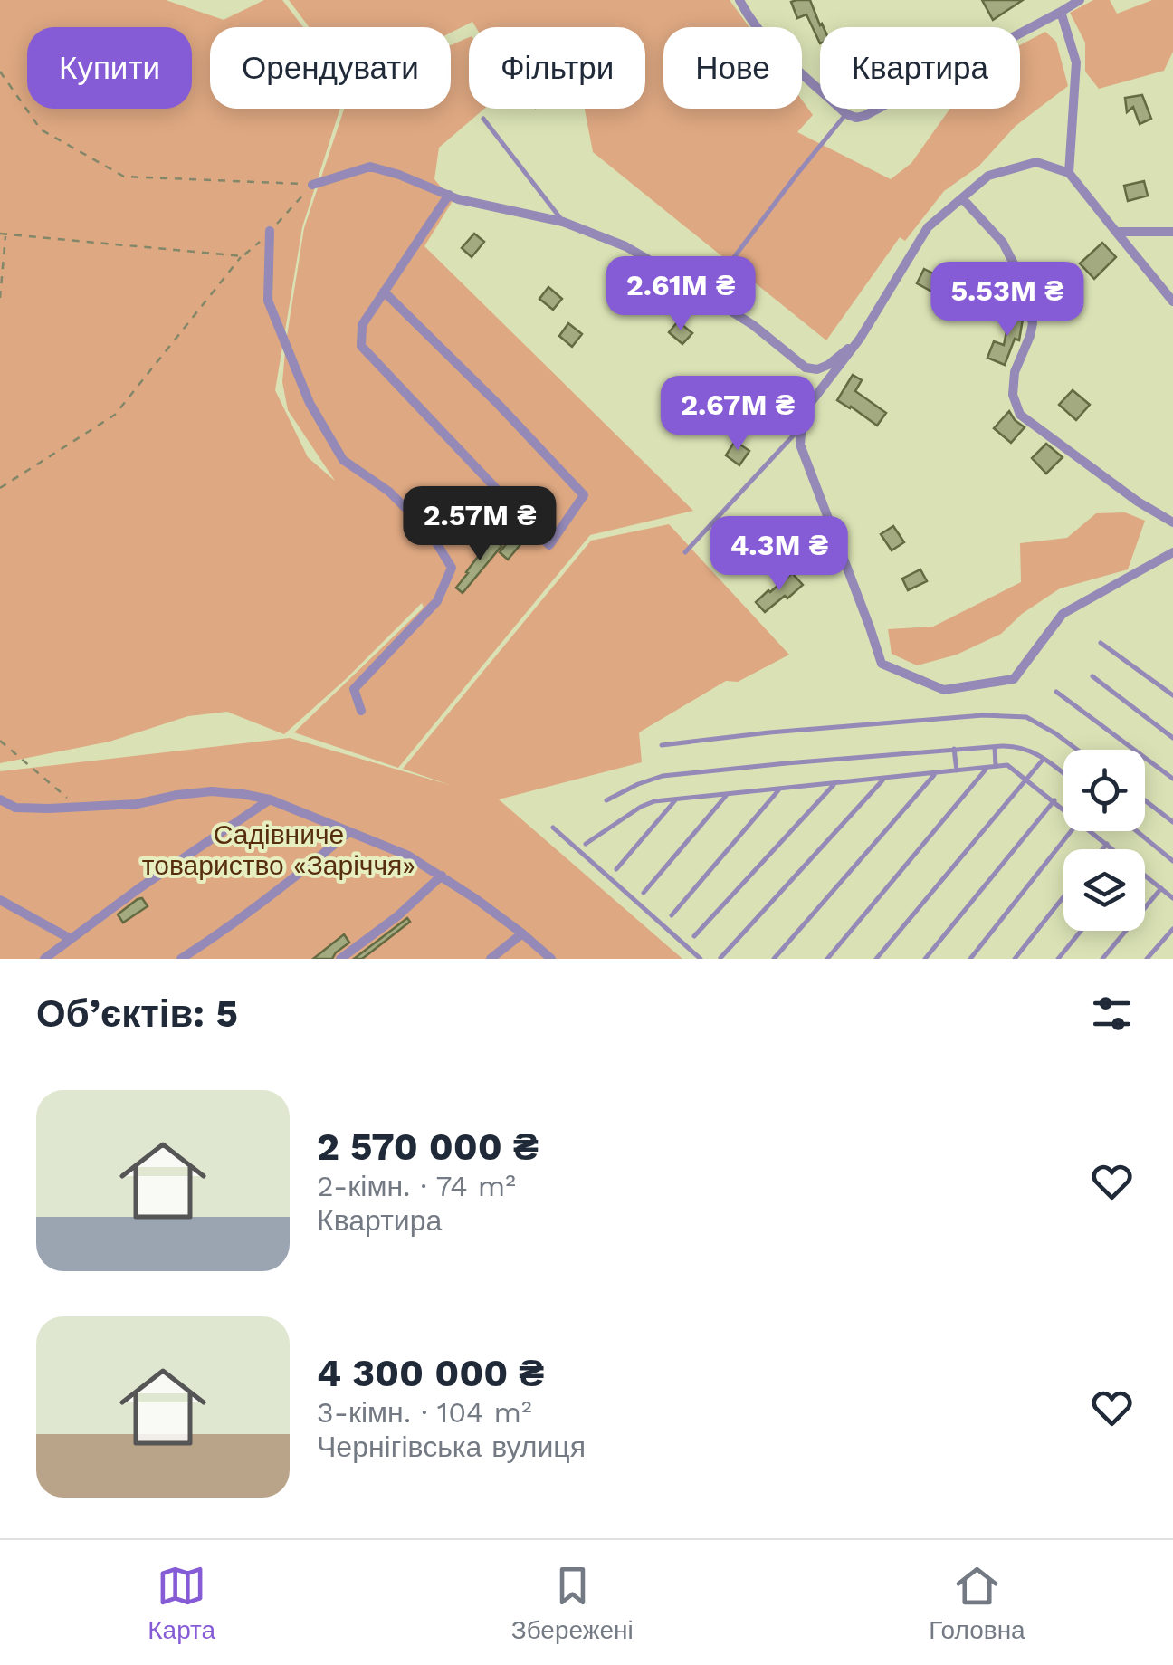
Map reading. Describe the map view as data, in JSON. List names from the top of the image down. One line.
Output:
{"parks":["Садівниче товариство «Заріччя»"],"page":{"chip":["Купити","Орендувати","Фільтри","Нове","Квартира"],"price":["2.61M ₴","5.53M ₴","2.67M ₴","2.57M ₴","4.3M ₴"],"heading":"Об’єктів: 5","list":[{"name":"2 570 000 ₴","note":"2-кімн. · 74 m² · Квартира"},{"name":"4 300 000 ₴","note":"3-кімн. · 104 m² · Чернігівська вулиця"}],"tabs":["Карта","Збережені","Головна"]}}
